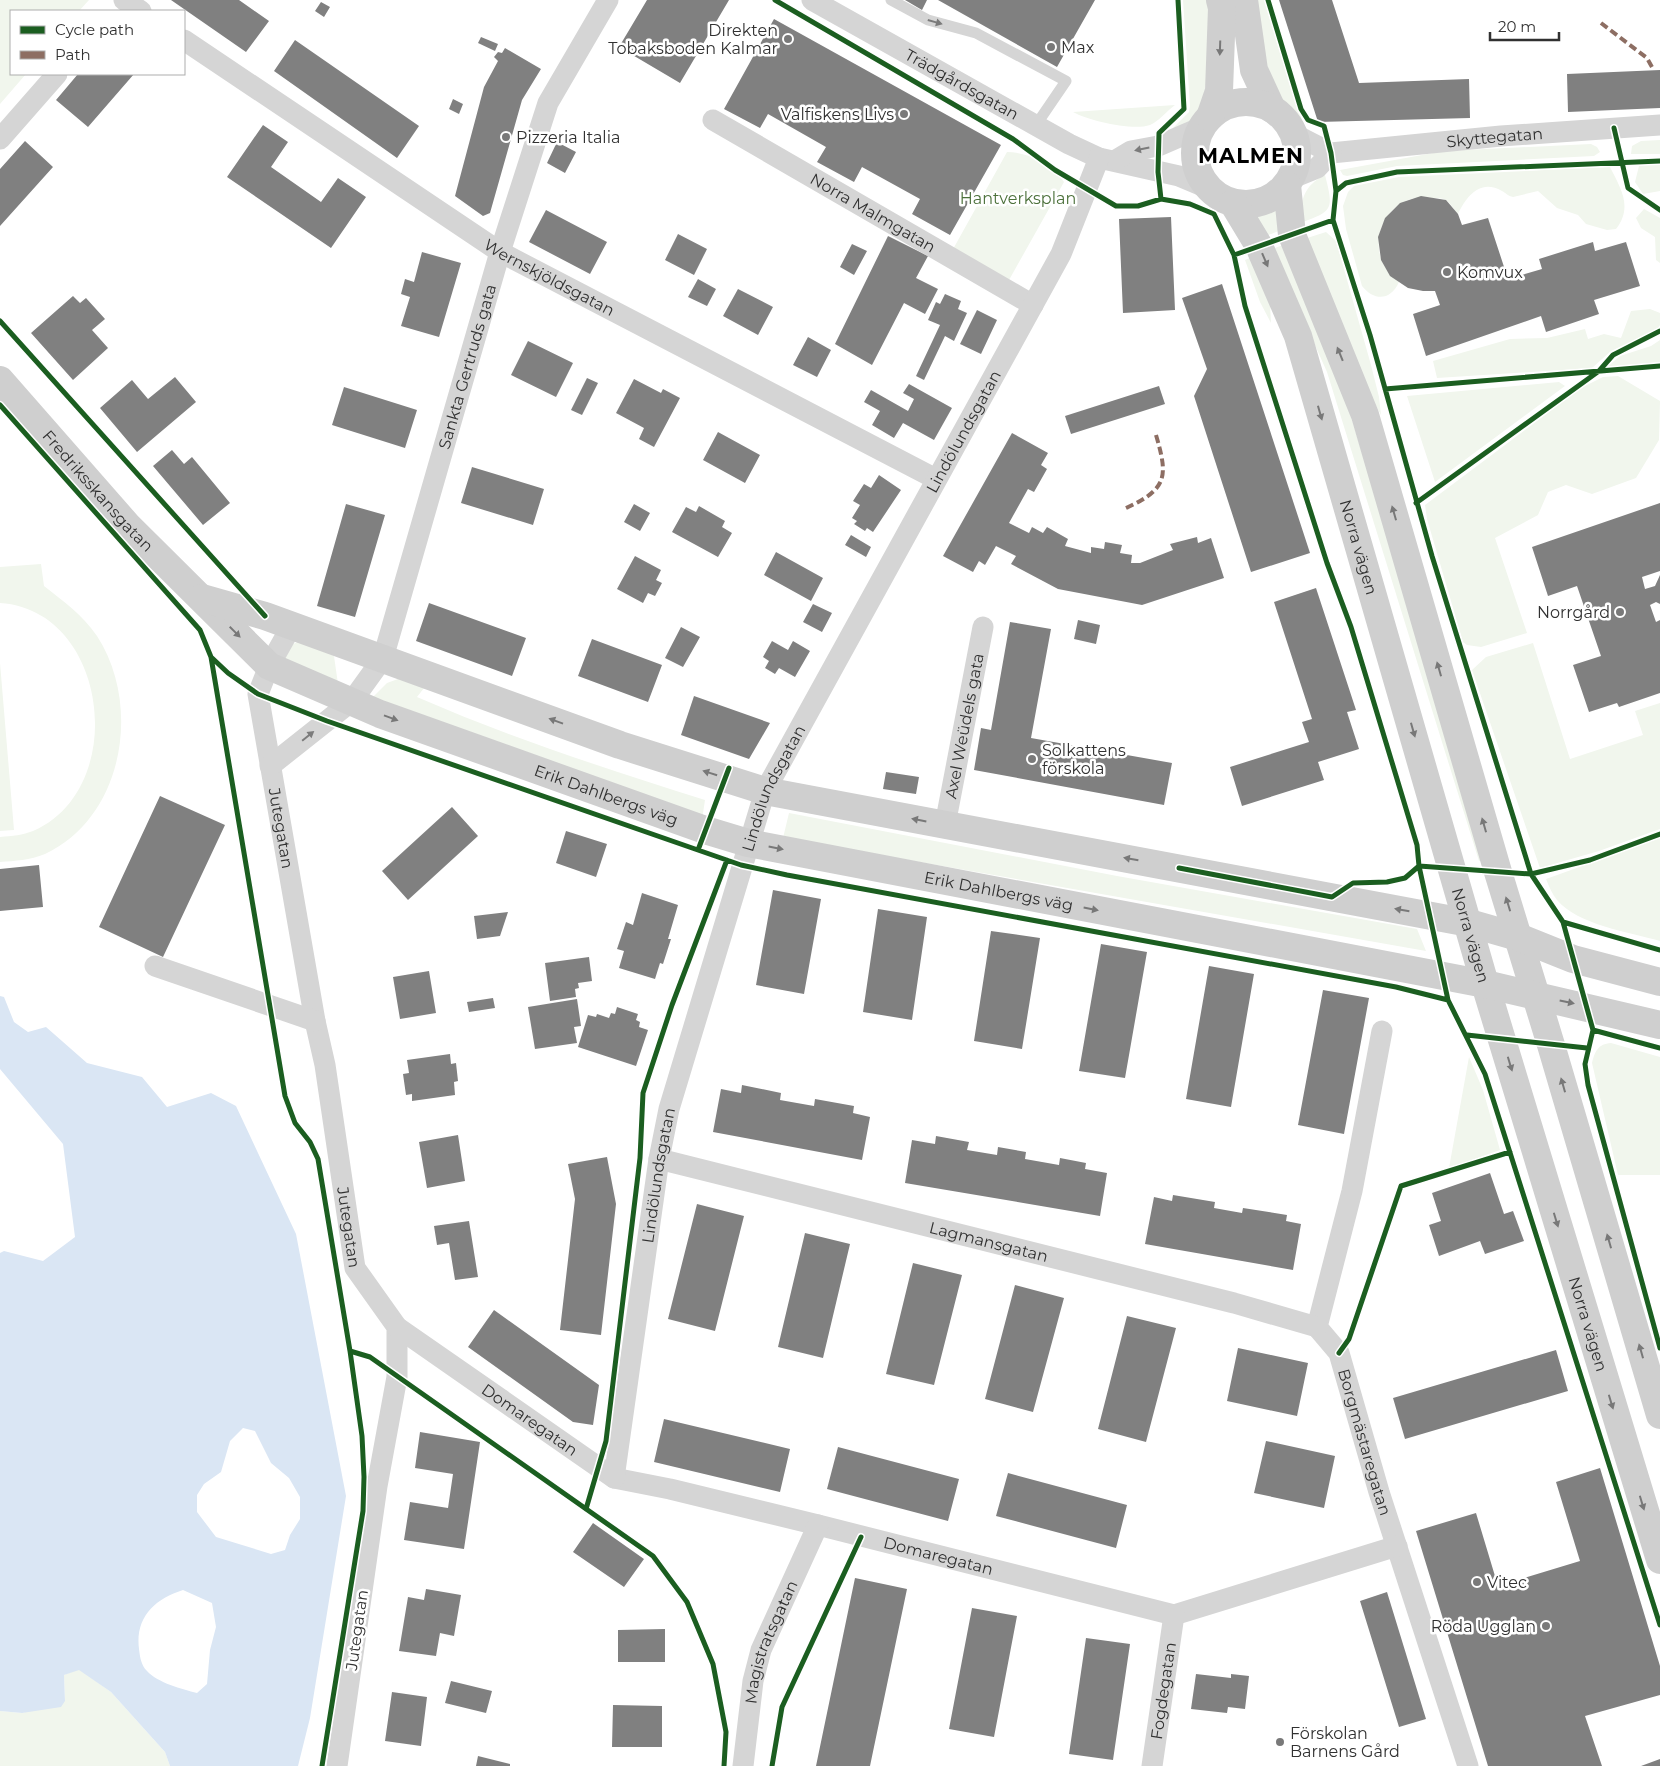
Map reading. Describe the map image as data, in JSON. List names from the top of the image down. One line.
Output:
{"streets":{"main road":["Fredriksskansgatan","Norra vägen","Erik Dahlbergs väg"],"street":["Trädgårdsgatan","Skyttegatan","Norra Malmgatan","Wernskjöldsgatan","Sankta Gertruds gata","Lindölundsgatan","Axel Weüdels gata","Jutegatan","Lagmansgatan","Domaregatan","Borgmästaregatan","Magistratsgatan","Fogdegatan"]},"crossings":[["Trädgårdsgatan","Lindölundsgatan"],["Trädgårdsgatan","Norra vägen"],["Norra Malmgatan","Lindölundsgatan"],["Wernskjöldsgatan","Sankta Gertruds gata"],["Wernskjöldsgatan","Lindölundsgatan"],["Lindölundsgatan","Erik Dahlbergs väg"],["Lindölundsgatan","Lagmansgatan"],["Lindölundsgatan","Domaregatan"],["Fredriksskansgatan","Erik Dahlbergs väg"],["Norra vägen","Erik Dahlbergs väg"],["Erik Dahlbergs väg","Jutegatan"],["Jutegatan","Domaregatan"],["Lagmansgatan","Borgmästaregatan"],["Domaregatan","Magistratsgatan"],["Domaregatan","Fogdegatan"]],"districts":["MALMEN"],"parks":["Hantverksplan"],"places":["Direkten Tobaksboden Kalmar","Max","Valfiskens Livs","Pizzeria Italia","Komvux","Norrgård","Solkattens förskola","Vitec","Röda Ugglan","Förskolan Barnens Gård"],"legend":["Cycle path","Path"],"scale_bar":"20 m"}
